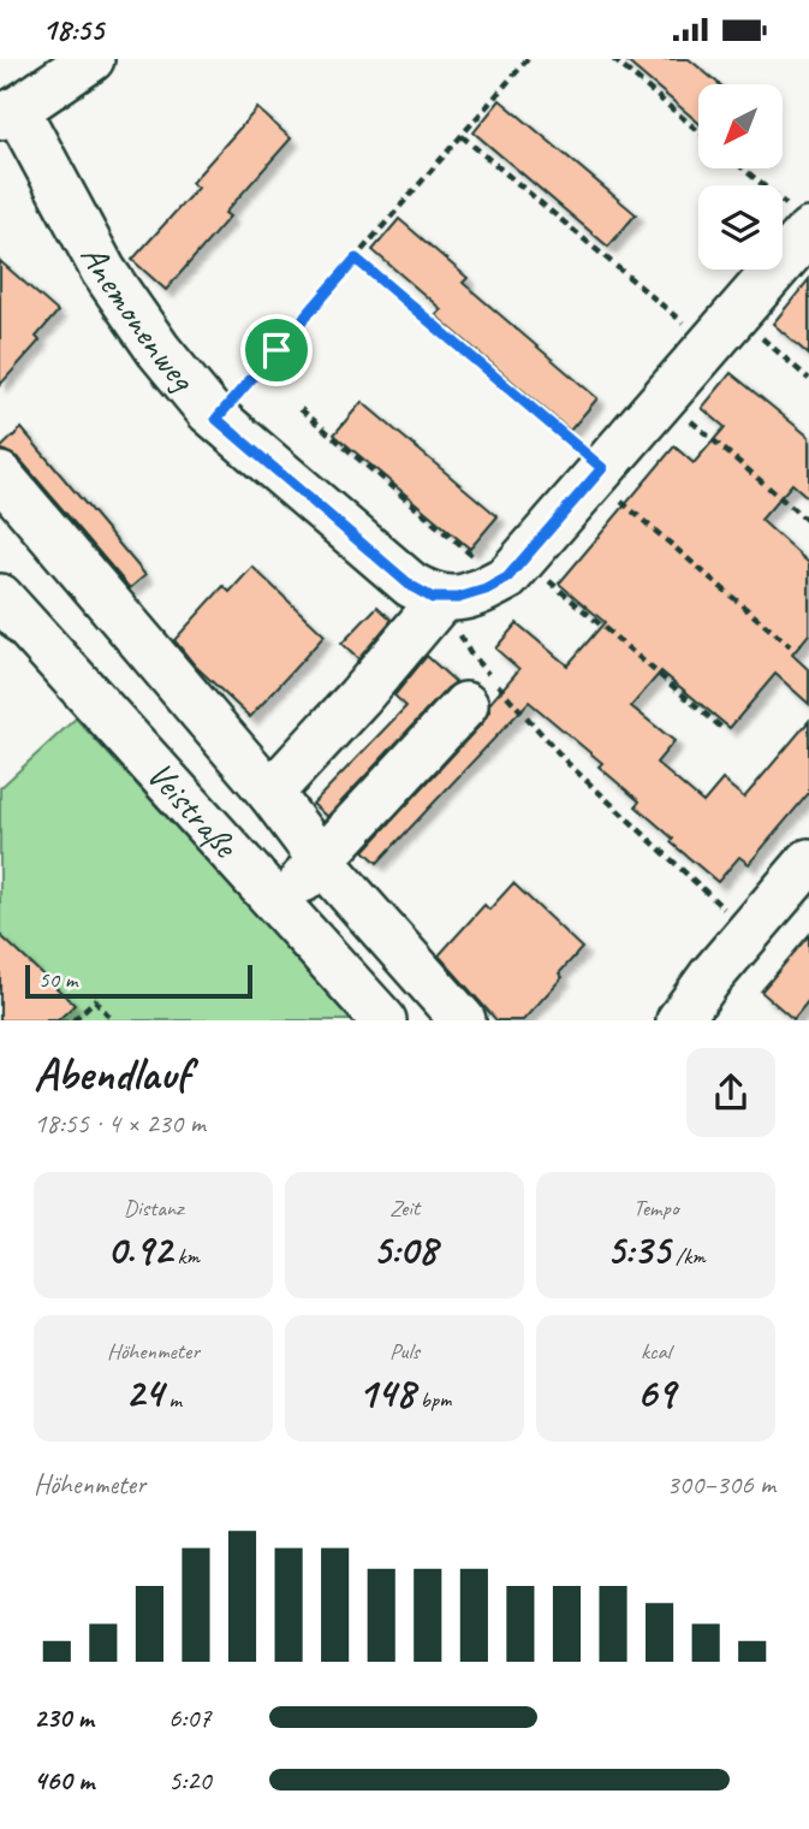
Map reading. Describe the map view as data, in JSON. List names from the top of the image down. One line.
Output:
{"streets":{"street":["Anemonenweg","Veistraße"]},"scale_bar":"50 m","north":"bottom left","page":{"status":"18:55","scale":"50 m","heading":["Abendlauf","18:55 · 4 × 230 m"],"stats":[["Distanz","0.92 km"],["Zeit","5:08"],["Tempo","5:35 /km"],["Höhenmeter","24 m"],["Puls","148 bpm"],["kcal","69"]],"chart":["Höhenmeter","300–306 m"],"list":[{"name":"230 m","note":"6:07"},{"name":"460 m","note":"5:20"}]}}
